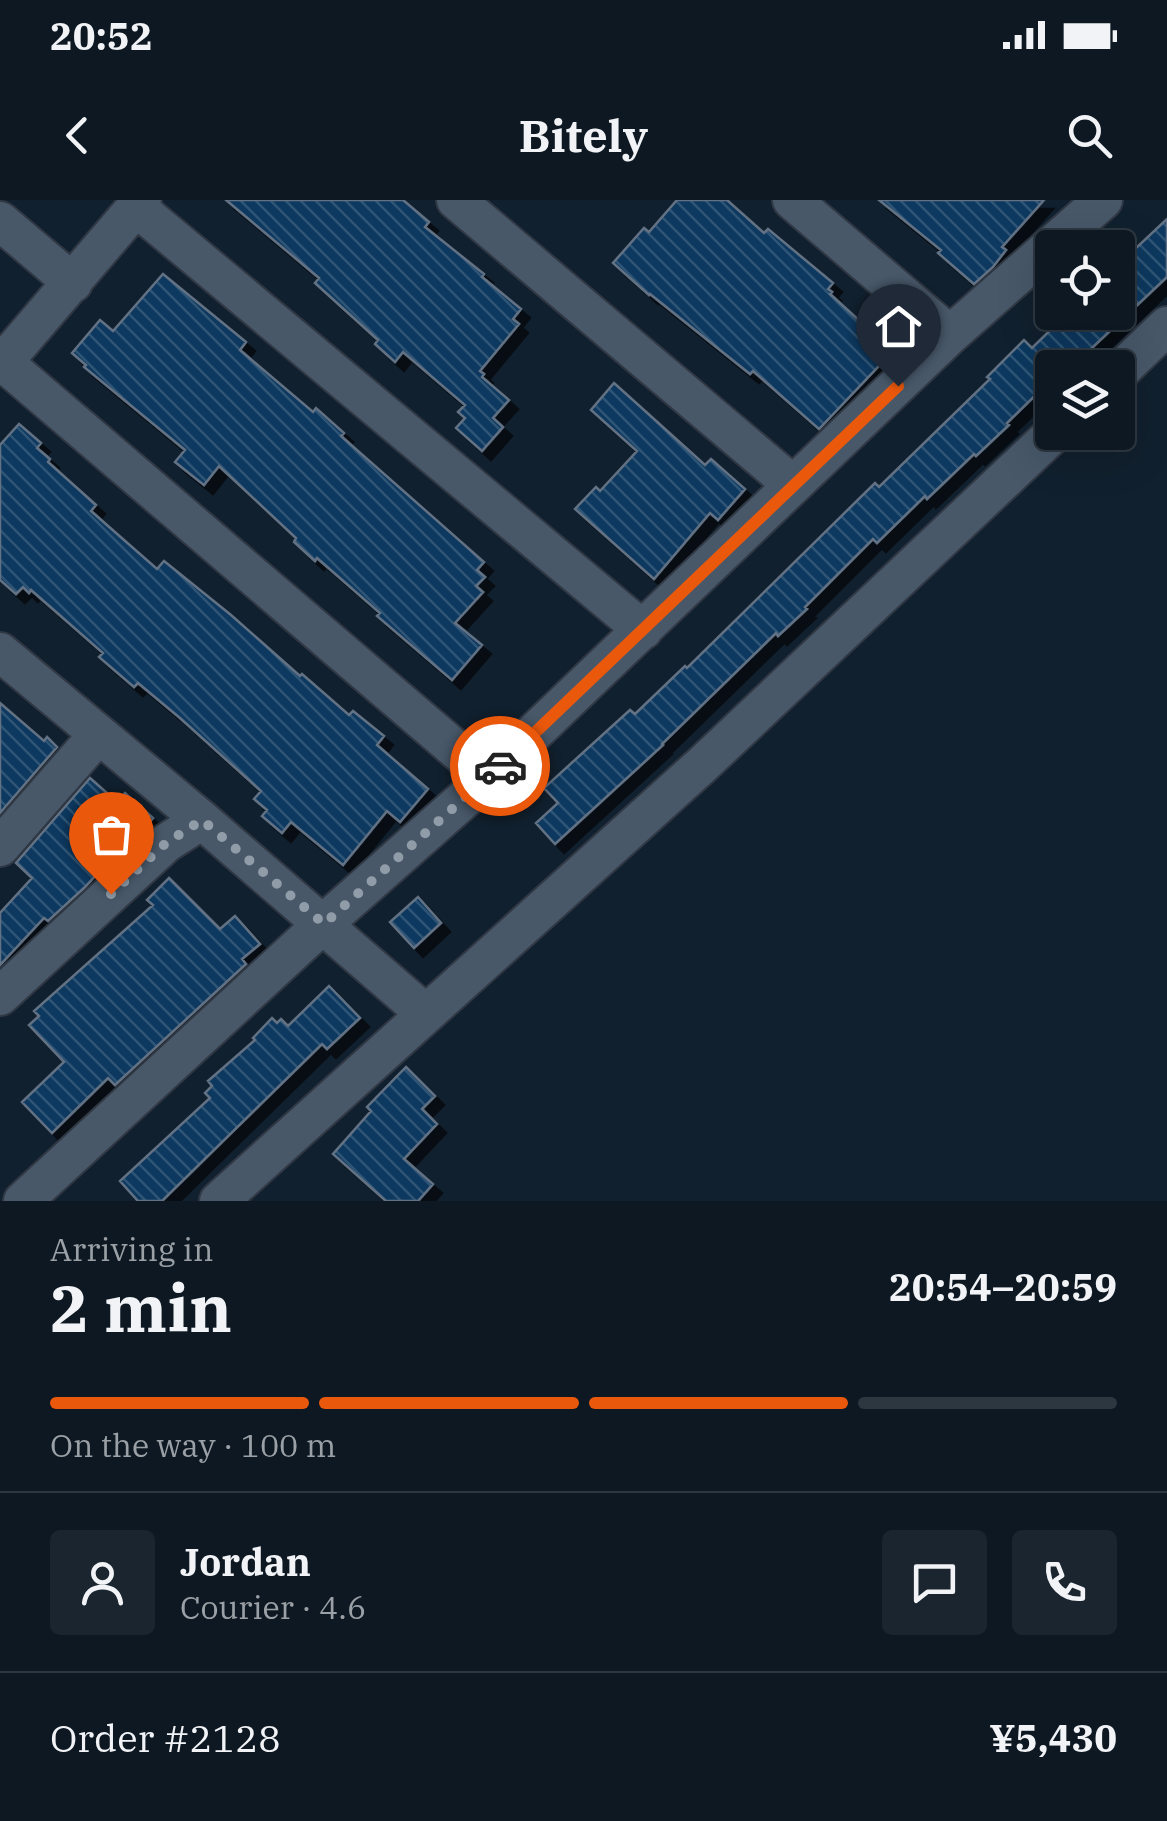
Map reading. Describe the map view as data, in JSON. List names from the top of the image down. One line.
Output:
{"page":{"status":"20:52","header":"Bitely","heading":["2 min","Arriving in","20:54–20:59"],"panel":["Jordan","Courier · 4.6","Order #2128","¥5,430"],"bar":"On the way · 100 m"}}
